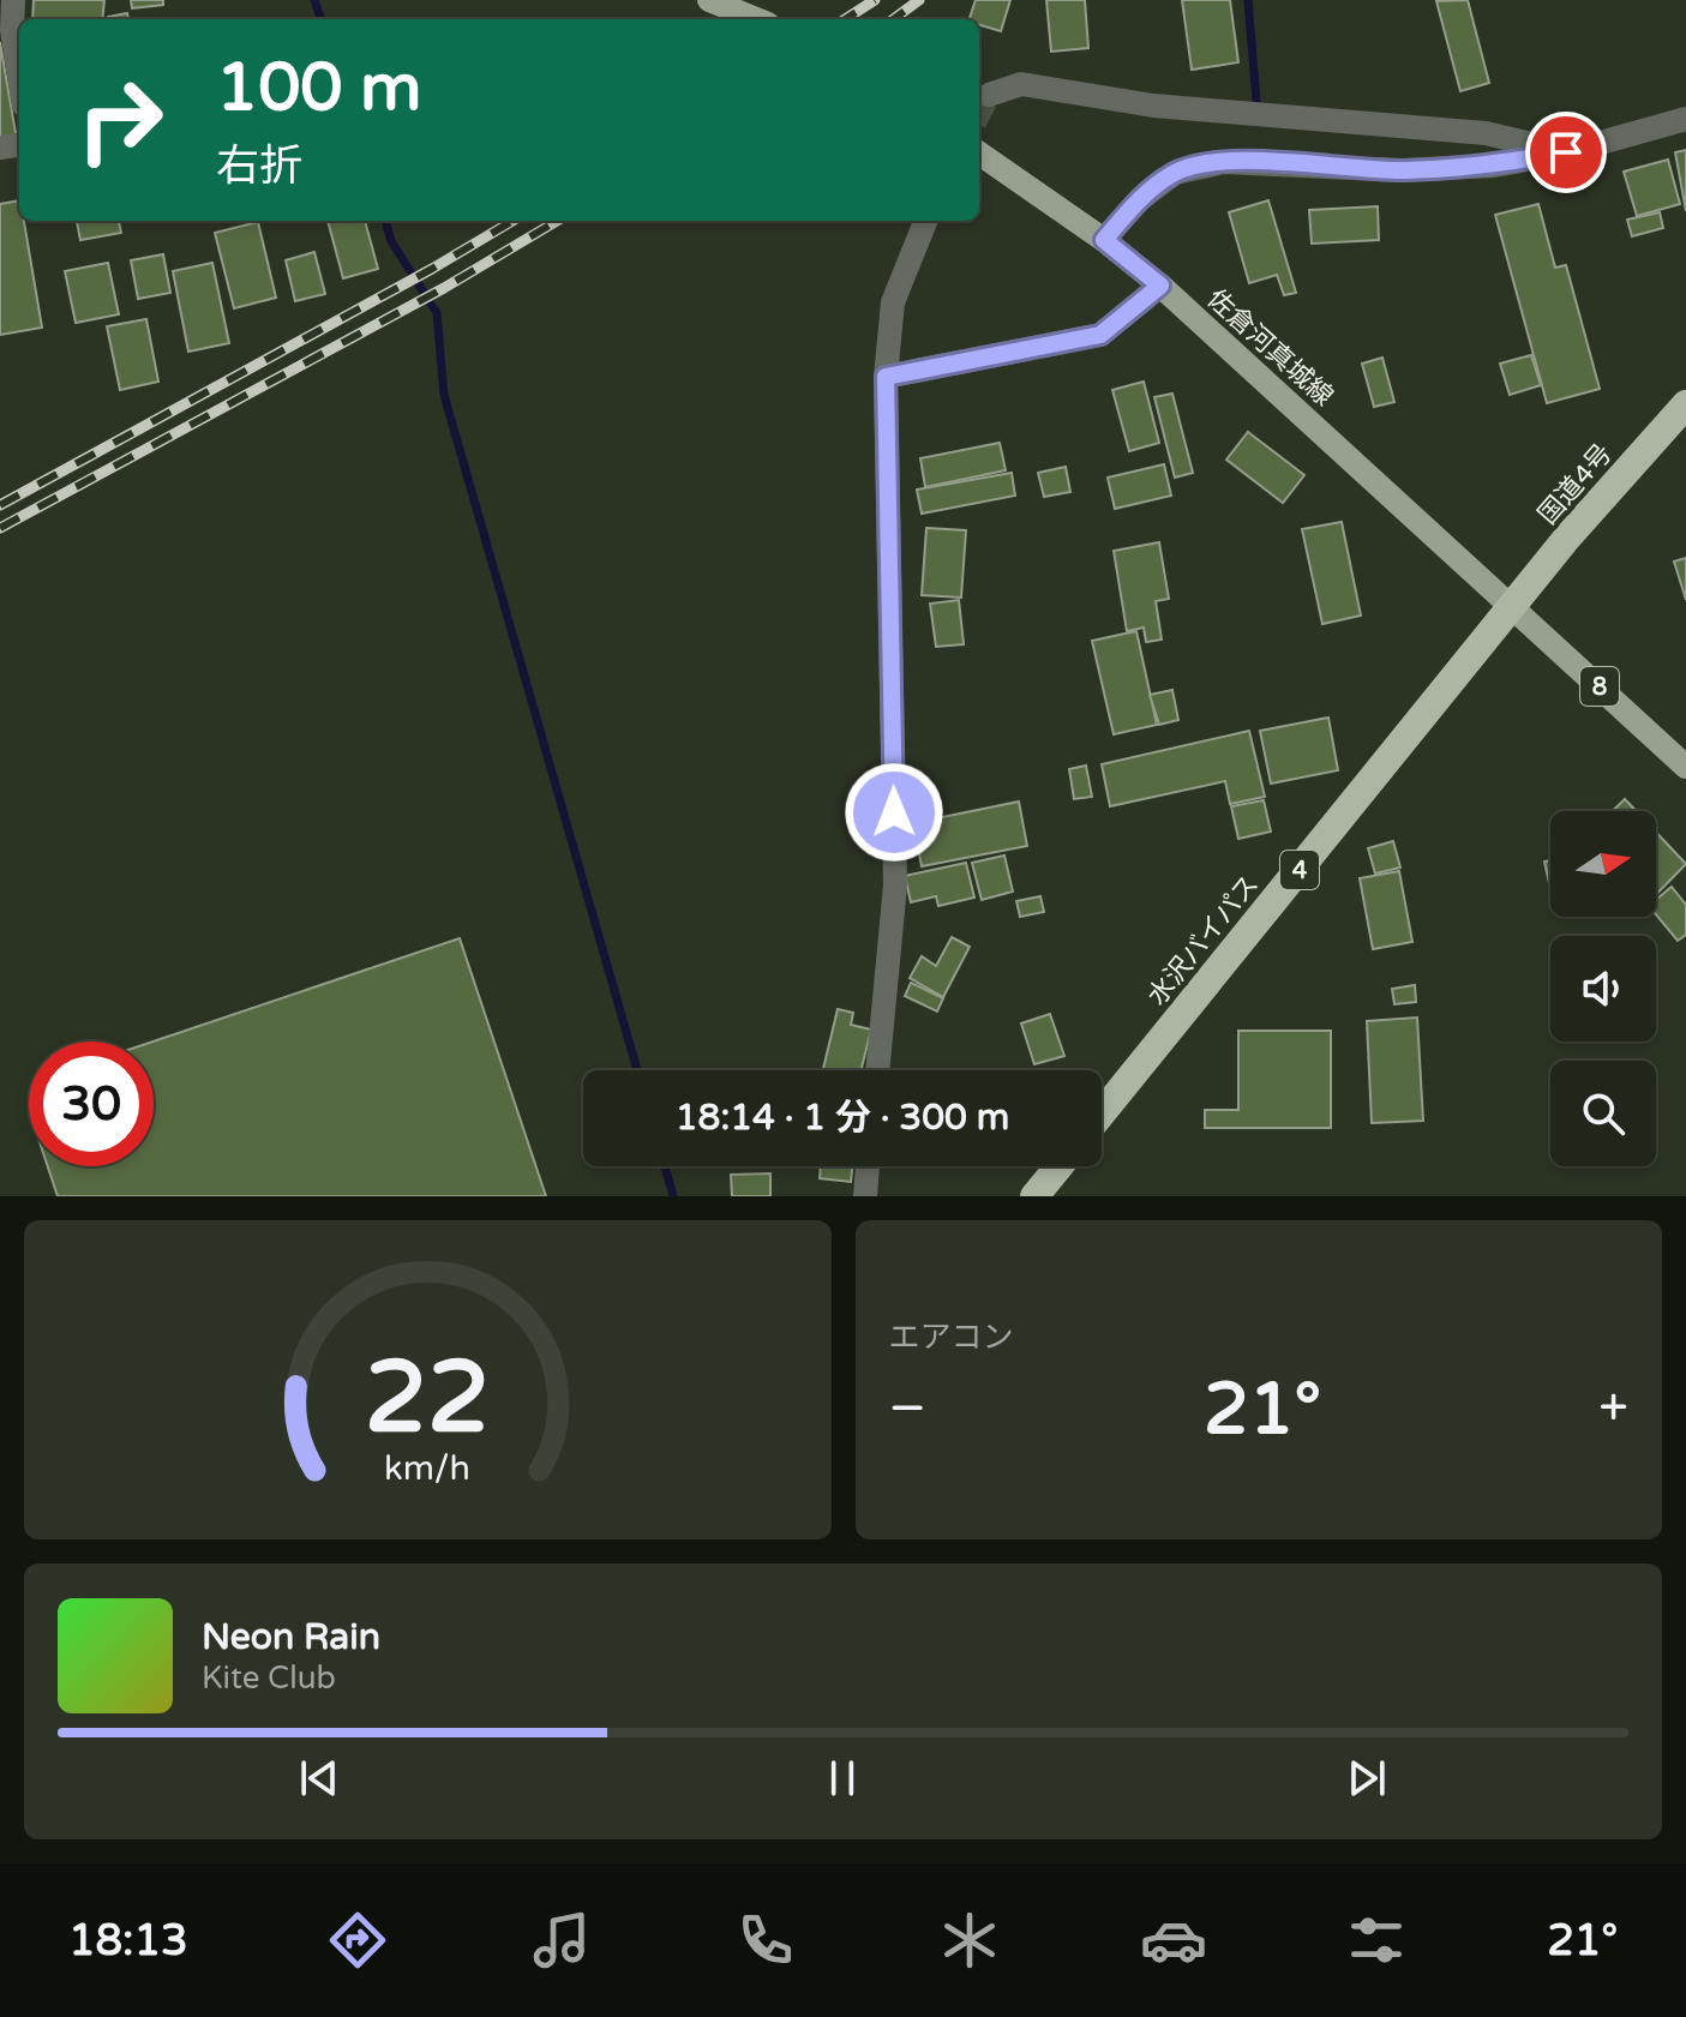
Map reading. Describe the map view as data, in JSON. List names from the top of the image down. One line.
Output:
{"streets":{"highway":["国道4号","4","水沢バイパス"],"main road":["佐倉河真城線","8"]},"crossings":[["佐倉河真城線","国道4号"],["佐倉河真城線","8"],["佐倉河真城線","水沢バイパス"],["国道4号","8"],["国道4号","水沢バイパス"],["8","水沢バイパス"]],"north":"right","page":{"turn":["100 m","右折"],"limit":"30","trip":"18:14 · 1 分 · 300 m","tile":"エアコン","heat":["−","21°","+"],"song":["Neon Rain","Kite Club"],"tabs":["18:13","21°"],"gauge":["22","km/h"]}}
